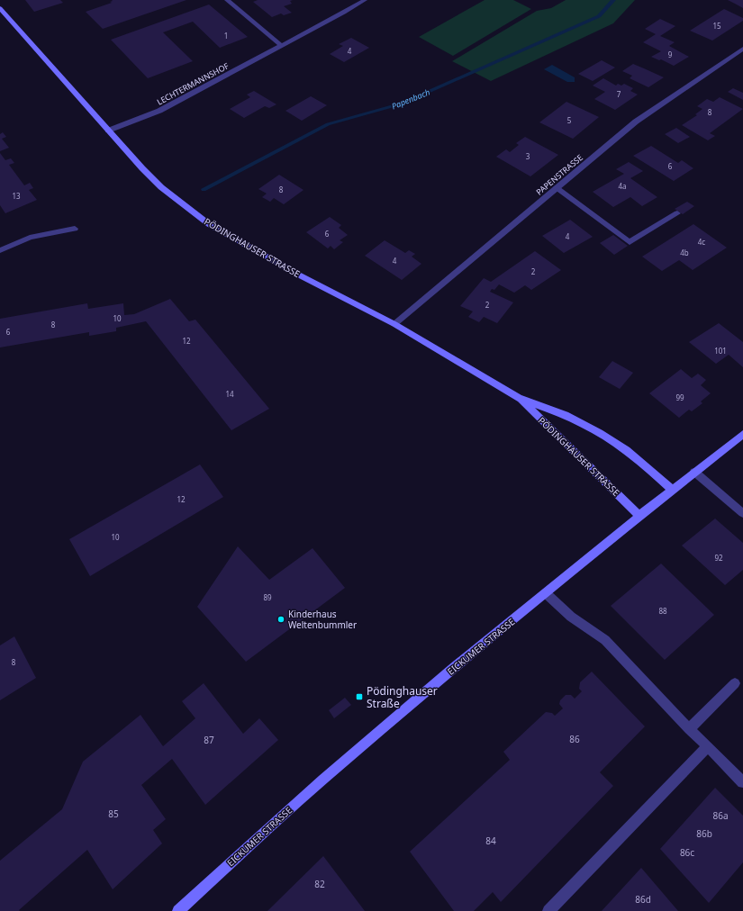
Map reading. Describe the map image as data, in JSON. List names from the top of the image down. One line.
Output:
{"streets":{"main road":["PÖDINGHAUSER STRASSE","EICKUMER STRASSE"],"street":["LECHTERMANNSHOF","PAPENSTRASSE"]},"crossings":[["LECHTERMANNSHOF","PÖDINGHAUSER STRASSE"],["PAPENSTRASSE","PÖDINGHAUSER STRASSE"],["PÖDINGHAUSER STRASSE","EICKUMER STRASSE"]],"water":["Papenbach"],"places":{"other":["Kinderhaus Weltenbummler"],"transit":["Pödinghauser Straße"]},"house_numbers":["15","1","4","9","7","8","5","3","6","4a","8","13","6","4","4c","4b","4","2","2","10","8","6","12","101","14","99","12","10","92","89","88","8","86","87","85","86a","86b","84","86c","82","86d"]}
